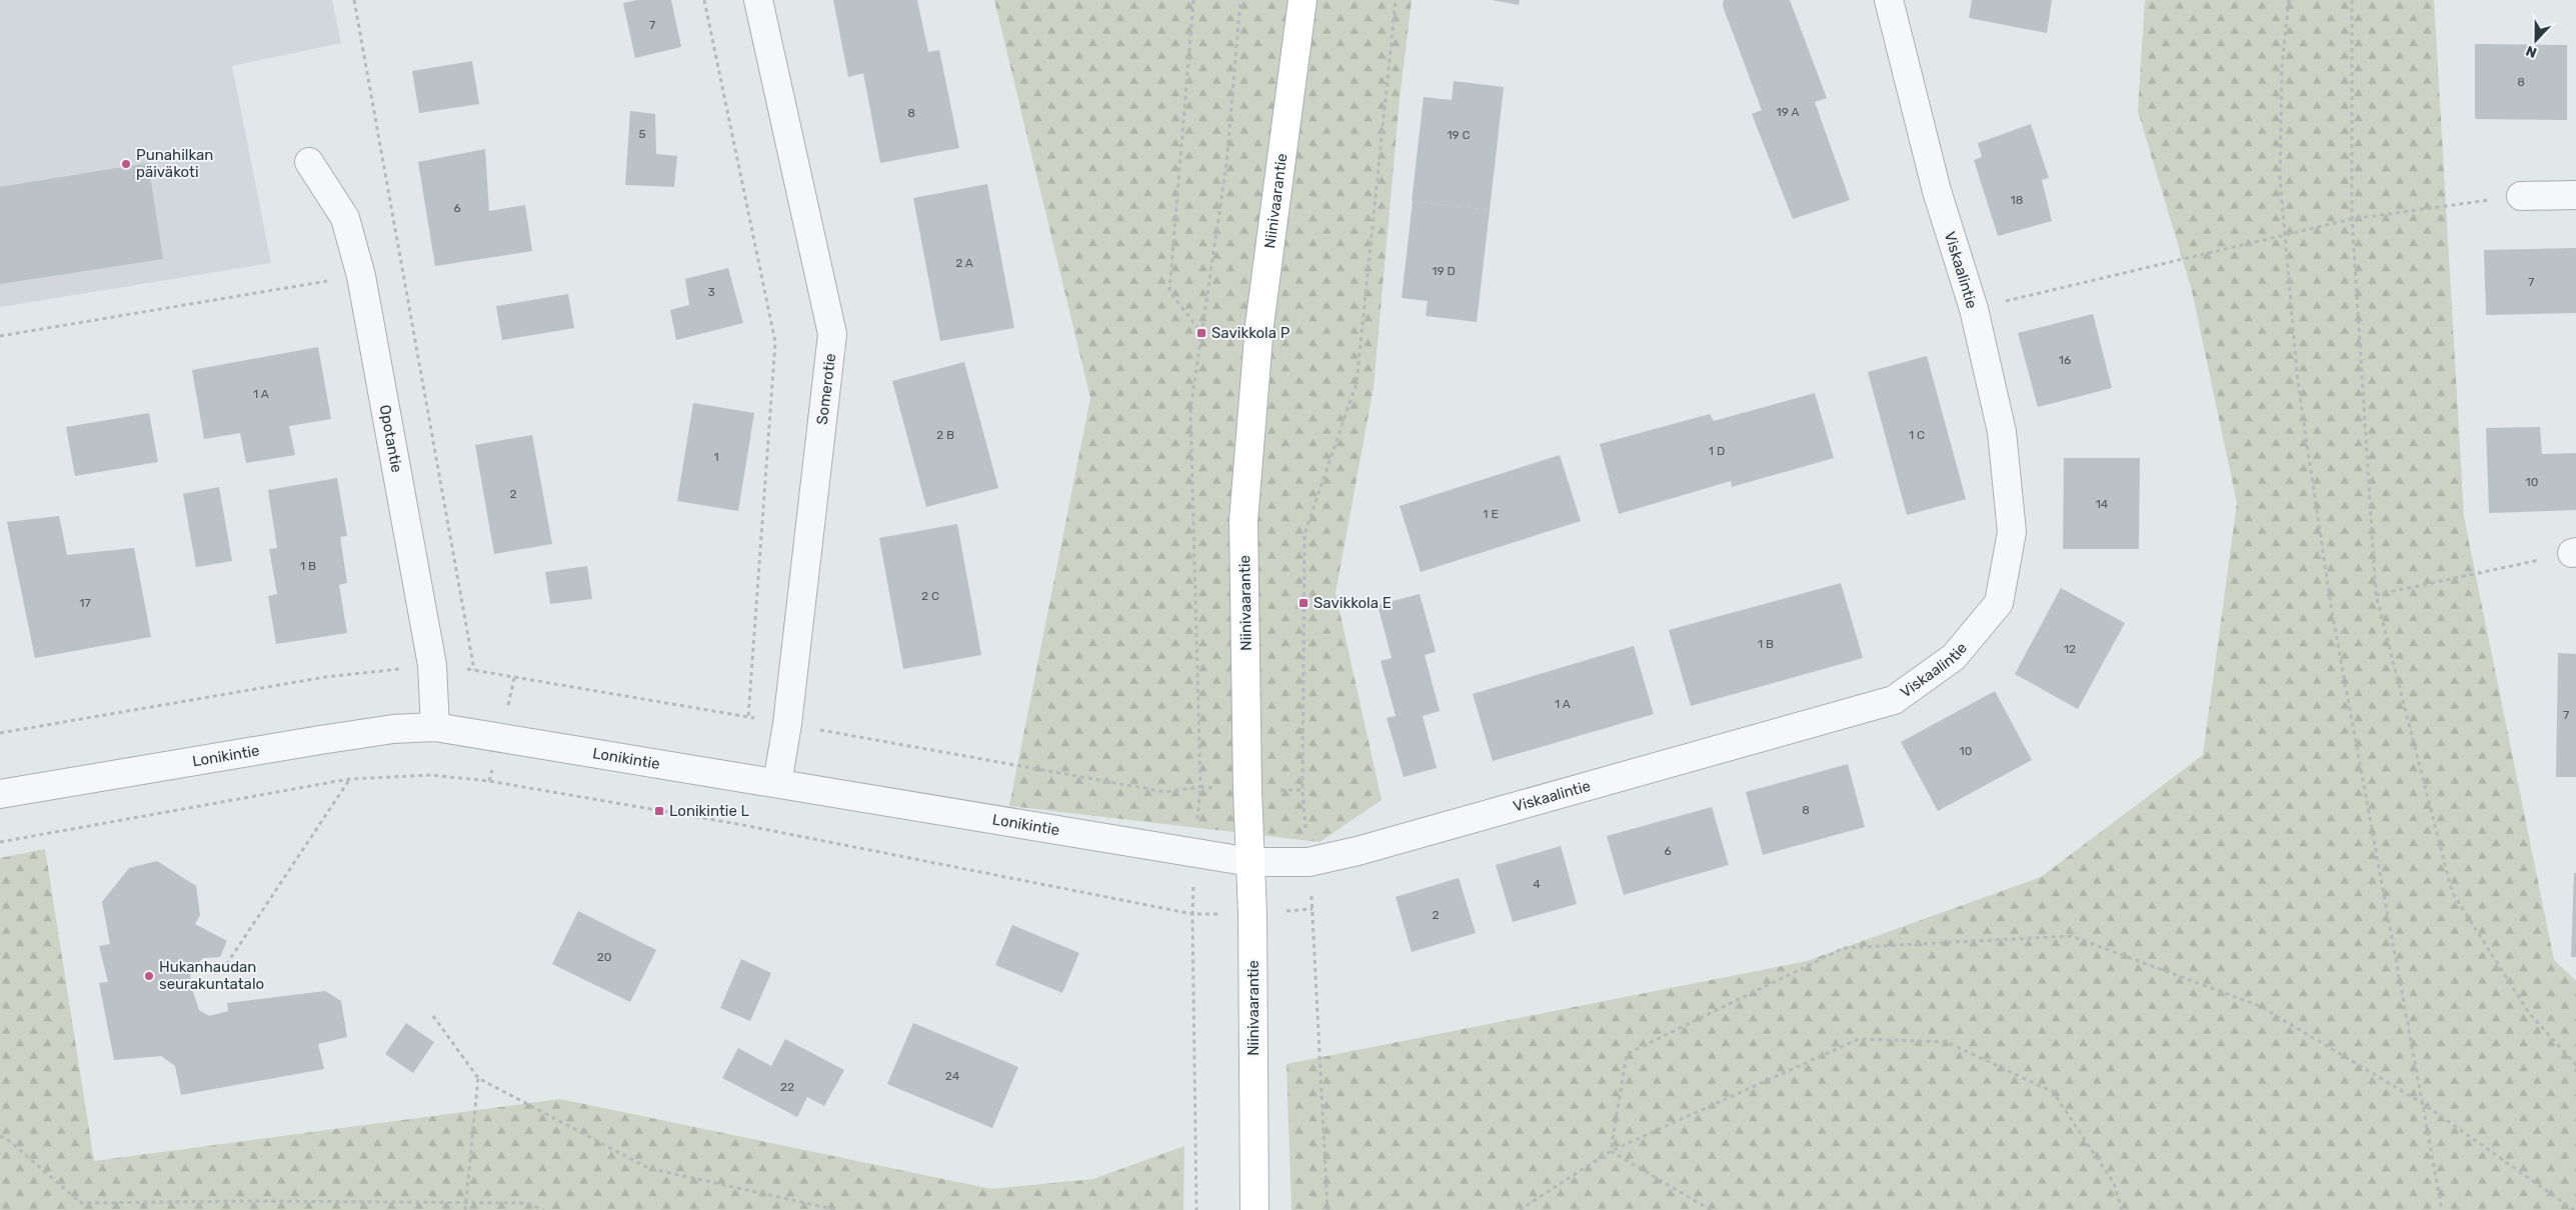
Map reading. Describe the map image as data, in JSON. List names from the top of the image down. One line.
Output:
{"streets":{"main road":["Niinivaarantie"],"street":["Viskaalintie","Somerotie","Opotantie","Lonikintie"]},"crossings":[["Niinivaarantie","Viskaalintie"],["Niinivaarantie","Lonikintie"],["Viskaalintie","Lonikintie"],["Somerotie","Lonikintie"],["Opotantie","Lonikintie"]],"places":{"other":["Punahilkan päiväkoti","Hukanhaudan seurakuntatalo"],"transit":["Savikkola P","Savikkola E","Lonikintie L"]},"house_numbers":["7","8","19 A","8","5","19 C","18","6","2 A","19 D","7","3","16","1 A","2 B","1 C","1 D","1","10","2","14","1 E","1 B","2 C","17","1 B","12","1 A","7","10","8","6","4","2","20","24","22"],"north":"bottom"}
